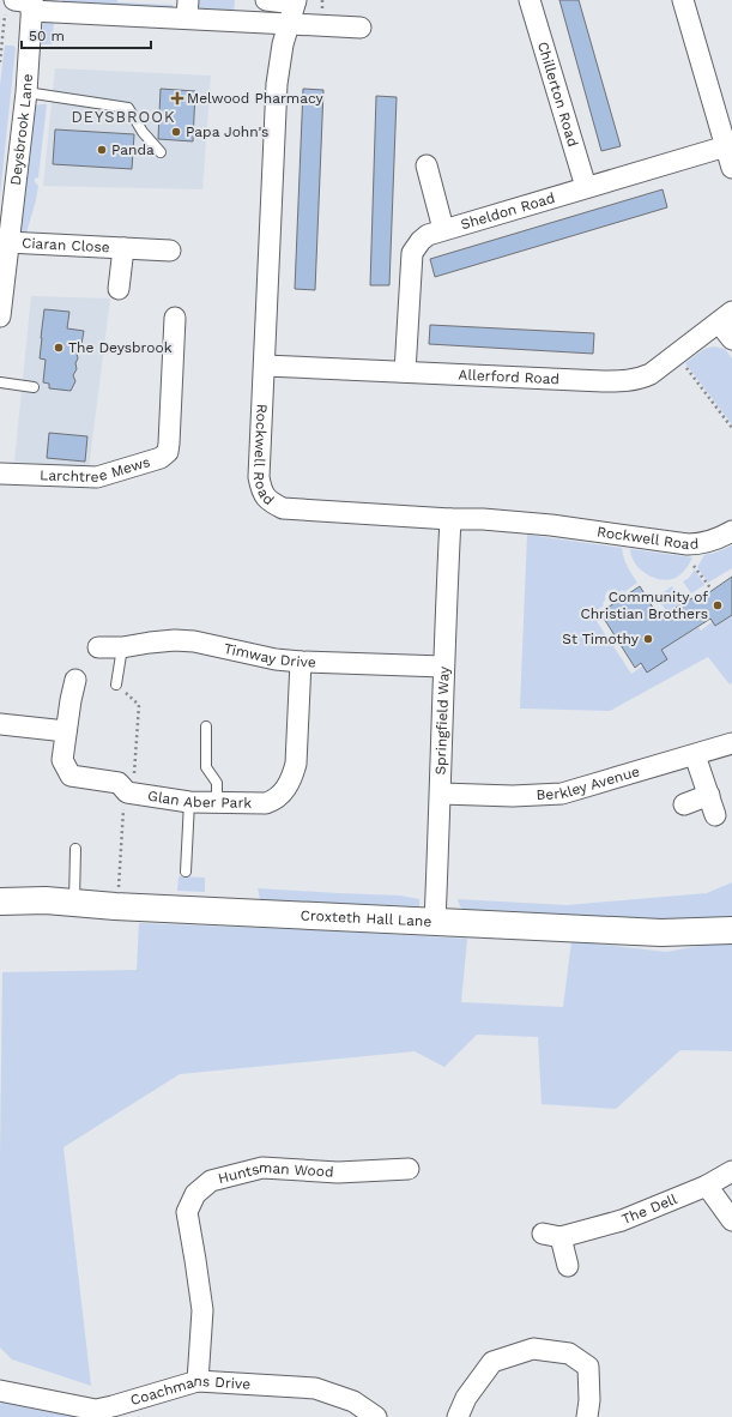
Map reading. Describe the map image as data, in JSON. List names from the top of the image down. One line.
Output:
{"streets":{"street":["Chillerton Road","Deysbrook Lane","Sheldon Road","Ciaran Close","Allerford Road","Rockwell Road","Larchtree Mews","Timway Drive","Springfield Way","Berkley Avenue","Glan Aber Park","Croxteth Hall Lane","Huntsman Wood","The Dell","Coachmans Drive"]},"crossings":[["Chillerton Road","Sheldon Road"],["Deysbrook Lane","Ciaran Close"],["Sheldon Road","Allerford Road"],["Allerford Road","Rockwell Road"],["Rockwell Road","Springfield Way"],["Timway Drive","Springfield Way"],["Timway Drive","Glan Aber Park"],["Springfield Way","Berkley Avenue"],["Springfield Way","Croxteth Hall Lane"],["Huntsman Wood","Coachmans Drive"]],"districts":["DEYSBROOK"],"places":{"health":["Melwood Pharmacy"],"other":["Papa John's","Panda","The Deysbrook","Community of Christian Brothers","St Timothy"]},"scale_bar":"50 m"}
